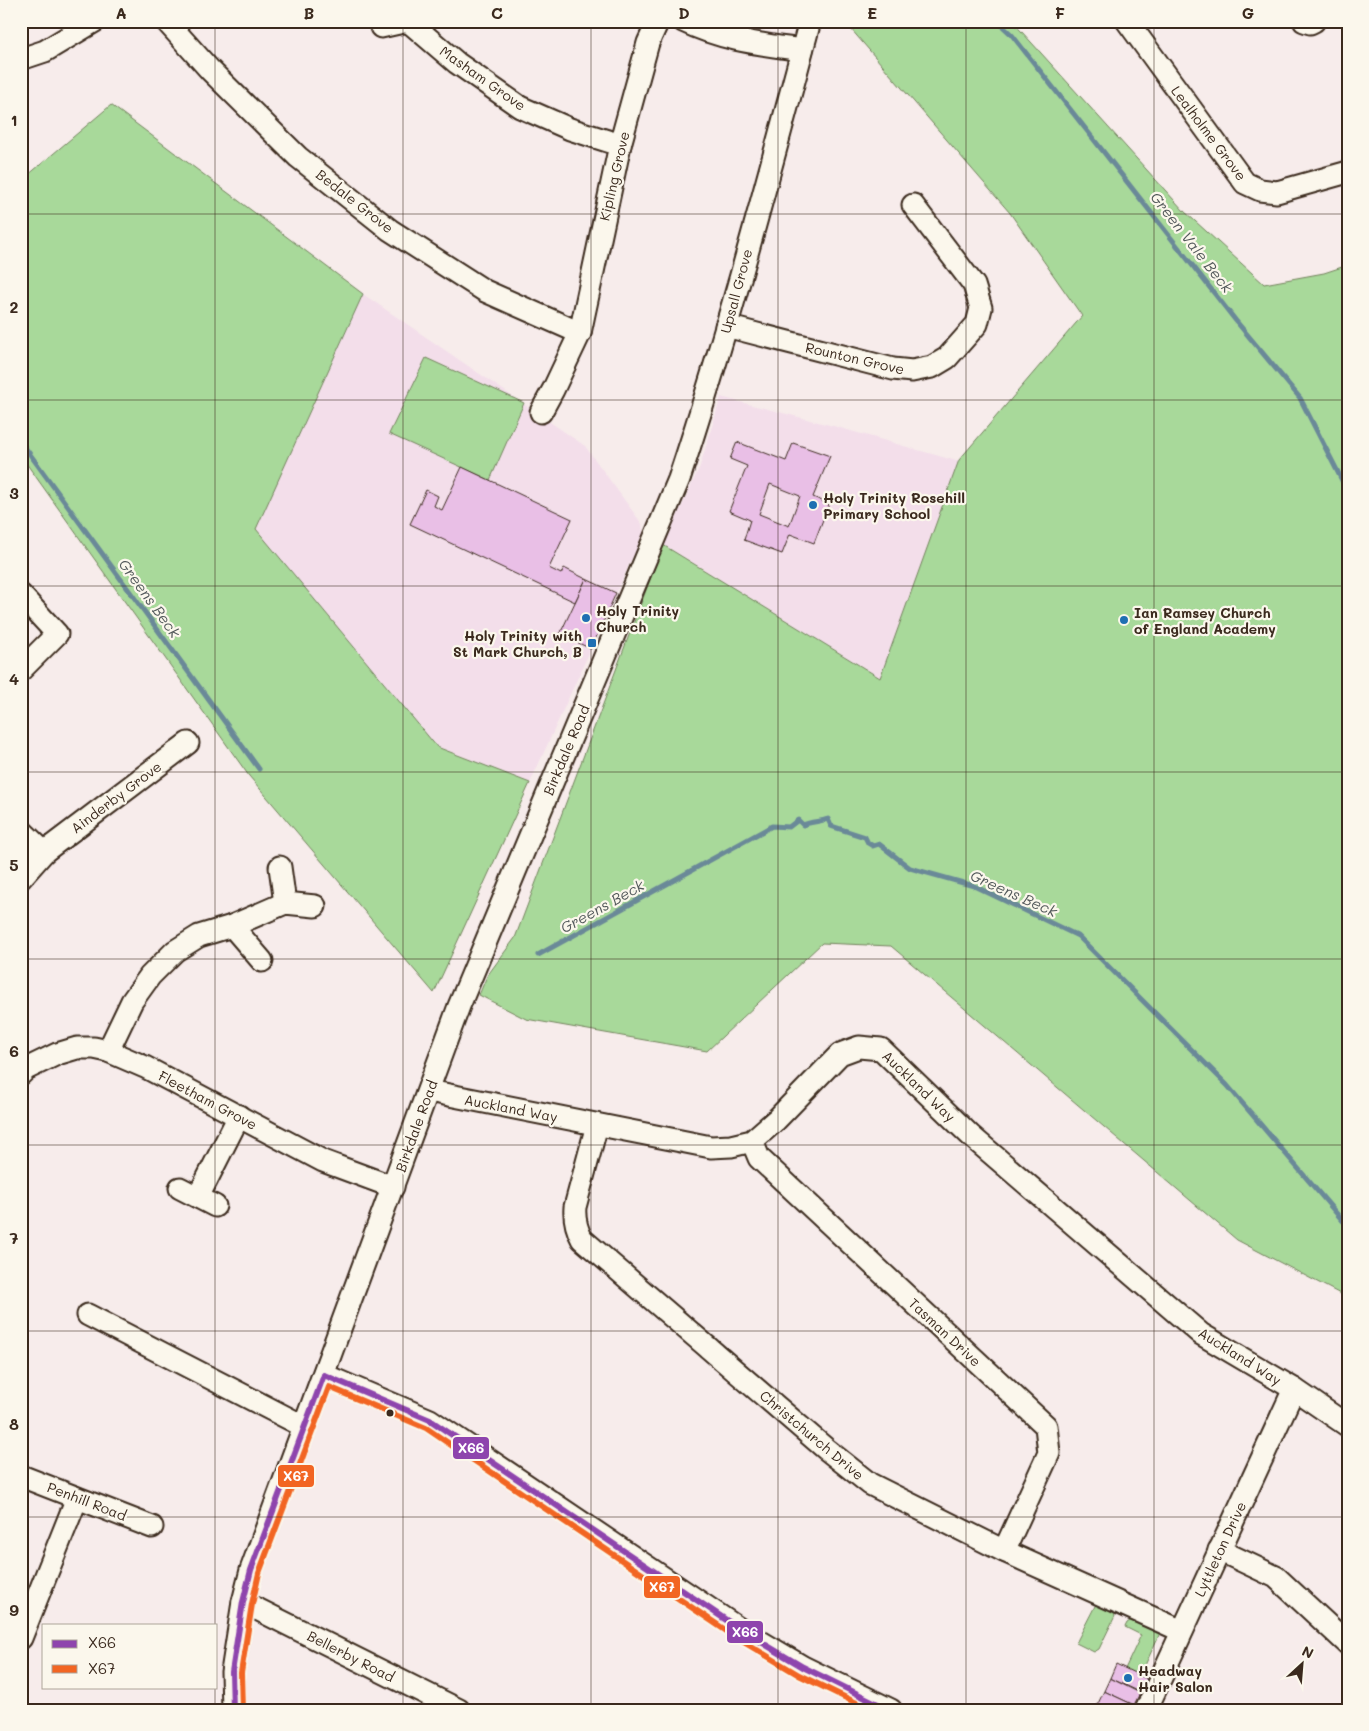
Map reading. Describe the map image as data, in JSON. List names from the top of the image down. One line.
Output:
{"streets":{"street":["Masham Grove","Lealholme Grove","Kipling Grove","Bedale Grove","Upsall Grove","Rounton Grove","Birkdale Road","Ainderby Grove","Auckland Way","Fleetham Grove","Tasman Drive","Christchurch Drive","Penhill Road","Lyttleton Drive","Bellerby Road"]},"crossings":[["Masham Grove","Kipling Grove"],["Kipling Grove","Bedale Grove"],["Upsall Grove","Rounton Grove"],["Upsall Grove","Birkdale Road"],["Birkdale Road","Auckland Way"],["Birkdale Road","Fleetham Grove"],["Birkdale Road","Bellerby Road"],["Auckland Way","Tasman Drive"],["Auckland Way","Christchurch Drive"],["Auckland Way","Lyttleton Drive"],["Tasman Drive","Christchurch Drive"],["Christchurch Drive","Lyttleton Drive"]],"water":["Green Vale Beck","Greens Beck"],"places":{"other":["Holy Trinity Rosehill Primary School","Holy Trinity Church","Ian Ramsey Church of England Academy","Headway Hair Salon"],"transit":["Holy Trinity with St Mark Church, B"]},"lines":["transit line X66","transit line X67"],"legend":["X66","X67"],"north":"top right","grid":{"columns":["A","B","C","D","E","F","G"],"rows":["1","2","3","4","5","6","7","8","9"]}}
